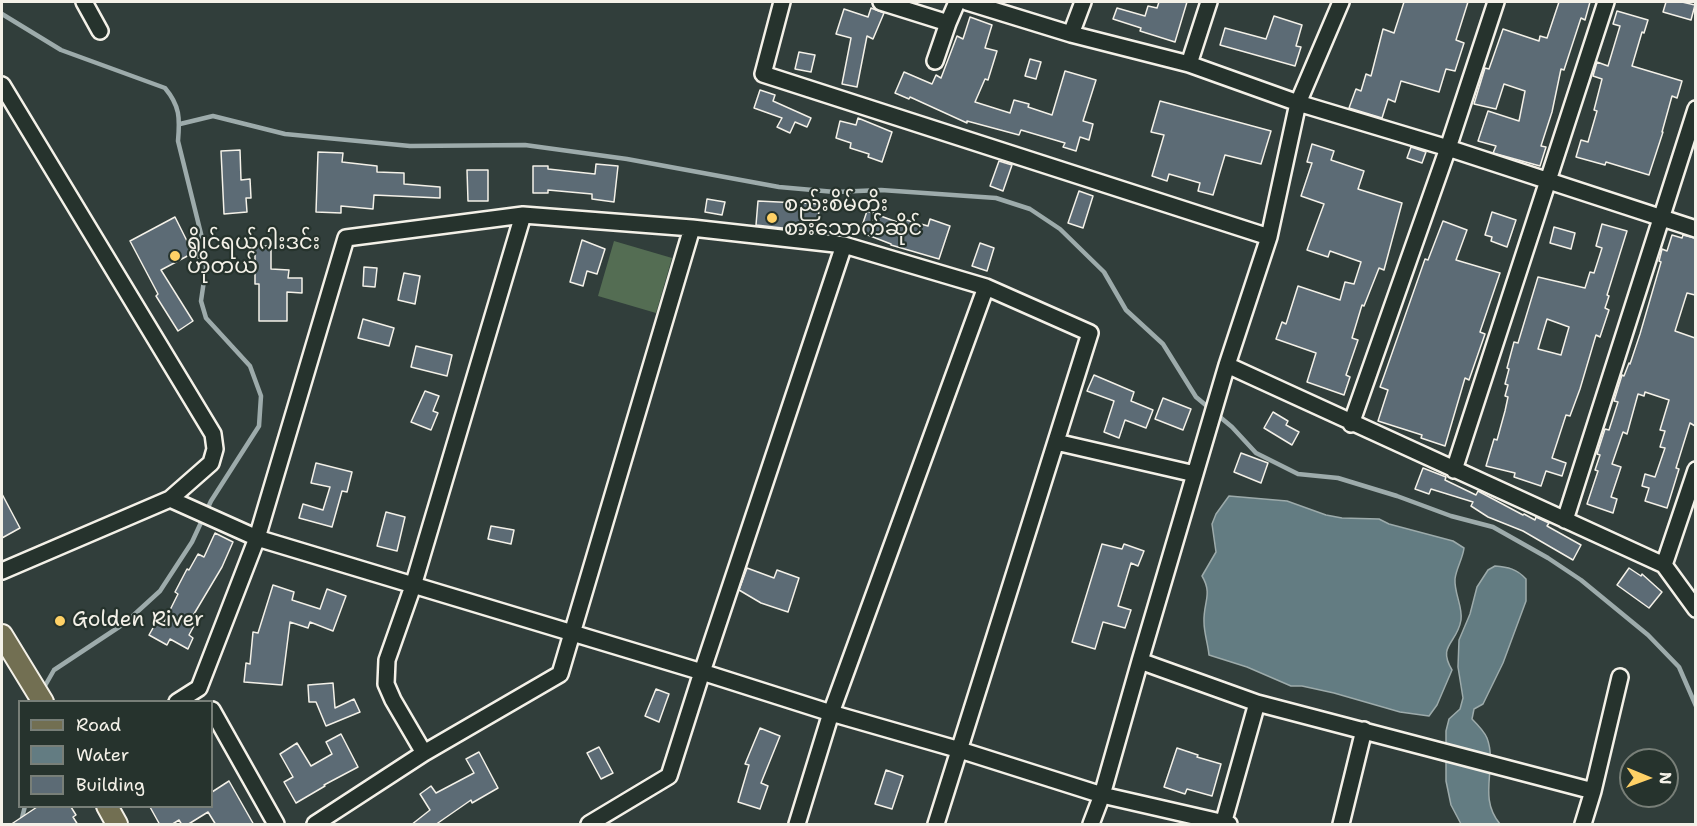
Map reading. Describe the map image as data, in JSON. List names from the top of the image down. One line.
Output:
{"places":["စည်းစိမ်တိုး စားသောက်ဆိုင်","ရွိုင်ရယ်ဂါးဒင်း ဟိုတယ်","Golden River"],"legend":["Road","Water","Building"],"north":"right"}
